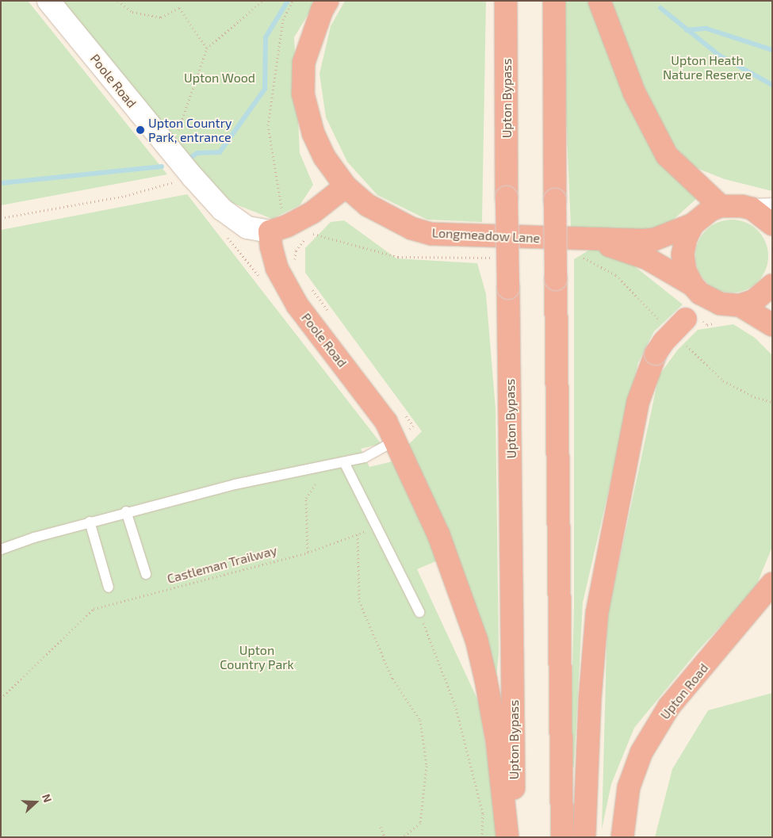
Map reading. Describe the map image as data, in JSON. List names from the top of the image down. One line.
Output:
{"streets":{"highway":["Poole Road","Upton Bypass","Longmeadow Lane","Upton Road"],"path":["Castleman Trailway"]},"parks":["Upton Heath Nature Reserve","Upton Wood","Upton Country Park"],"places":["Upton Country Park, entrance"],"north":"right"}
